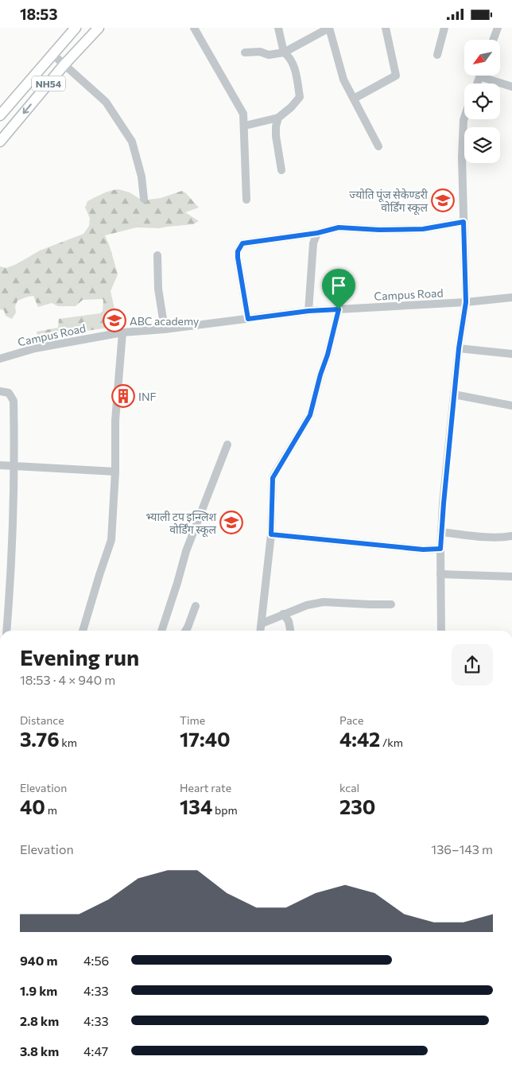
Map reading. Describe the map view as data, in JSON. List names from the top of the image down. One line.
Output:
{"streets":{"main road":["NH54"],"street":["Campus Road"]},"places":{"school or university":["ज्योति पूंज सेकेण्डरी वोर्डिंग स्कूल","ABC academy","भ्याली टप इन्ग्लिश वोर्डिंग स्कूल"],"building":["INF"]},"north":"bottom left","page":{"status":"18:53","heading":["Evening run","18:53 · 4 × 940 m"],"stats":[["Distance","3.76 km"],["Time","17:40"],["Pace","4:42 /km"],["Elevation","40 m"],["Heart rate","134 bpm"],["kcal","230"]],"chart":["Elevation","136–143 m"],"list":[{"name":"940 m","note":"4:56"},{"name":"1.9 km","note":"4:33"},{"name":"2.8 km","note":"4:33"},{"name":"3.8 km","note":"4:47"}]}}
